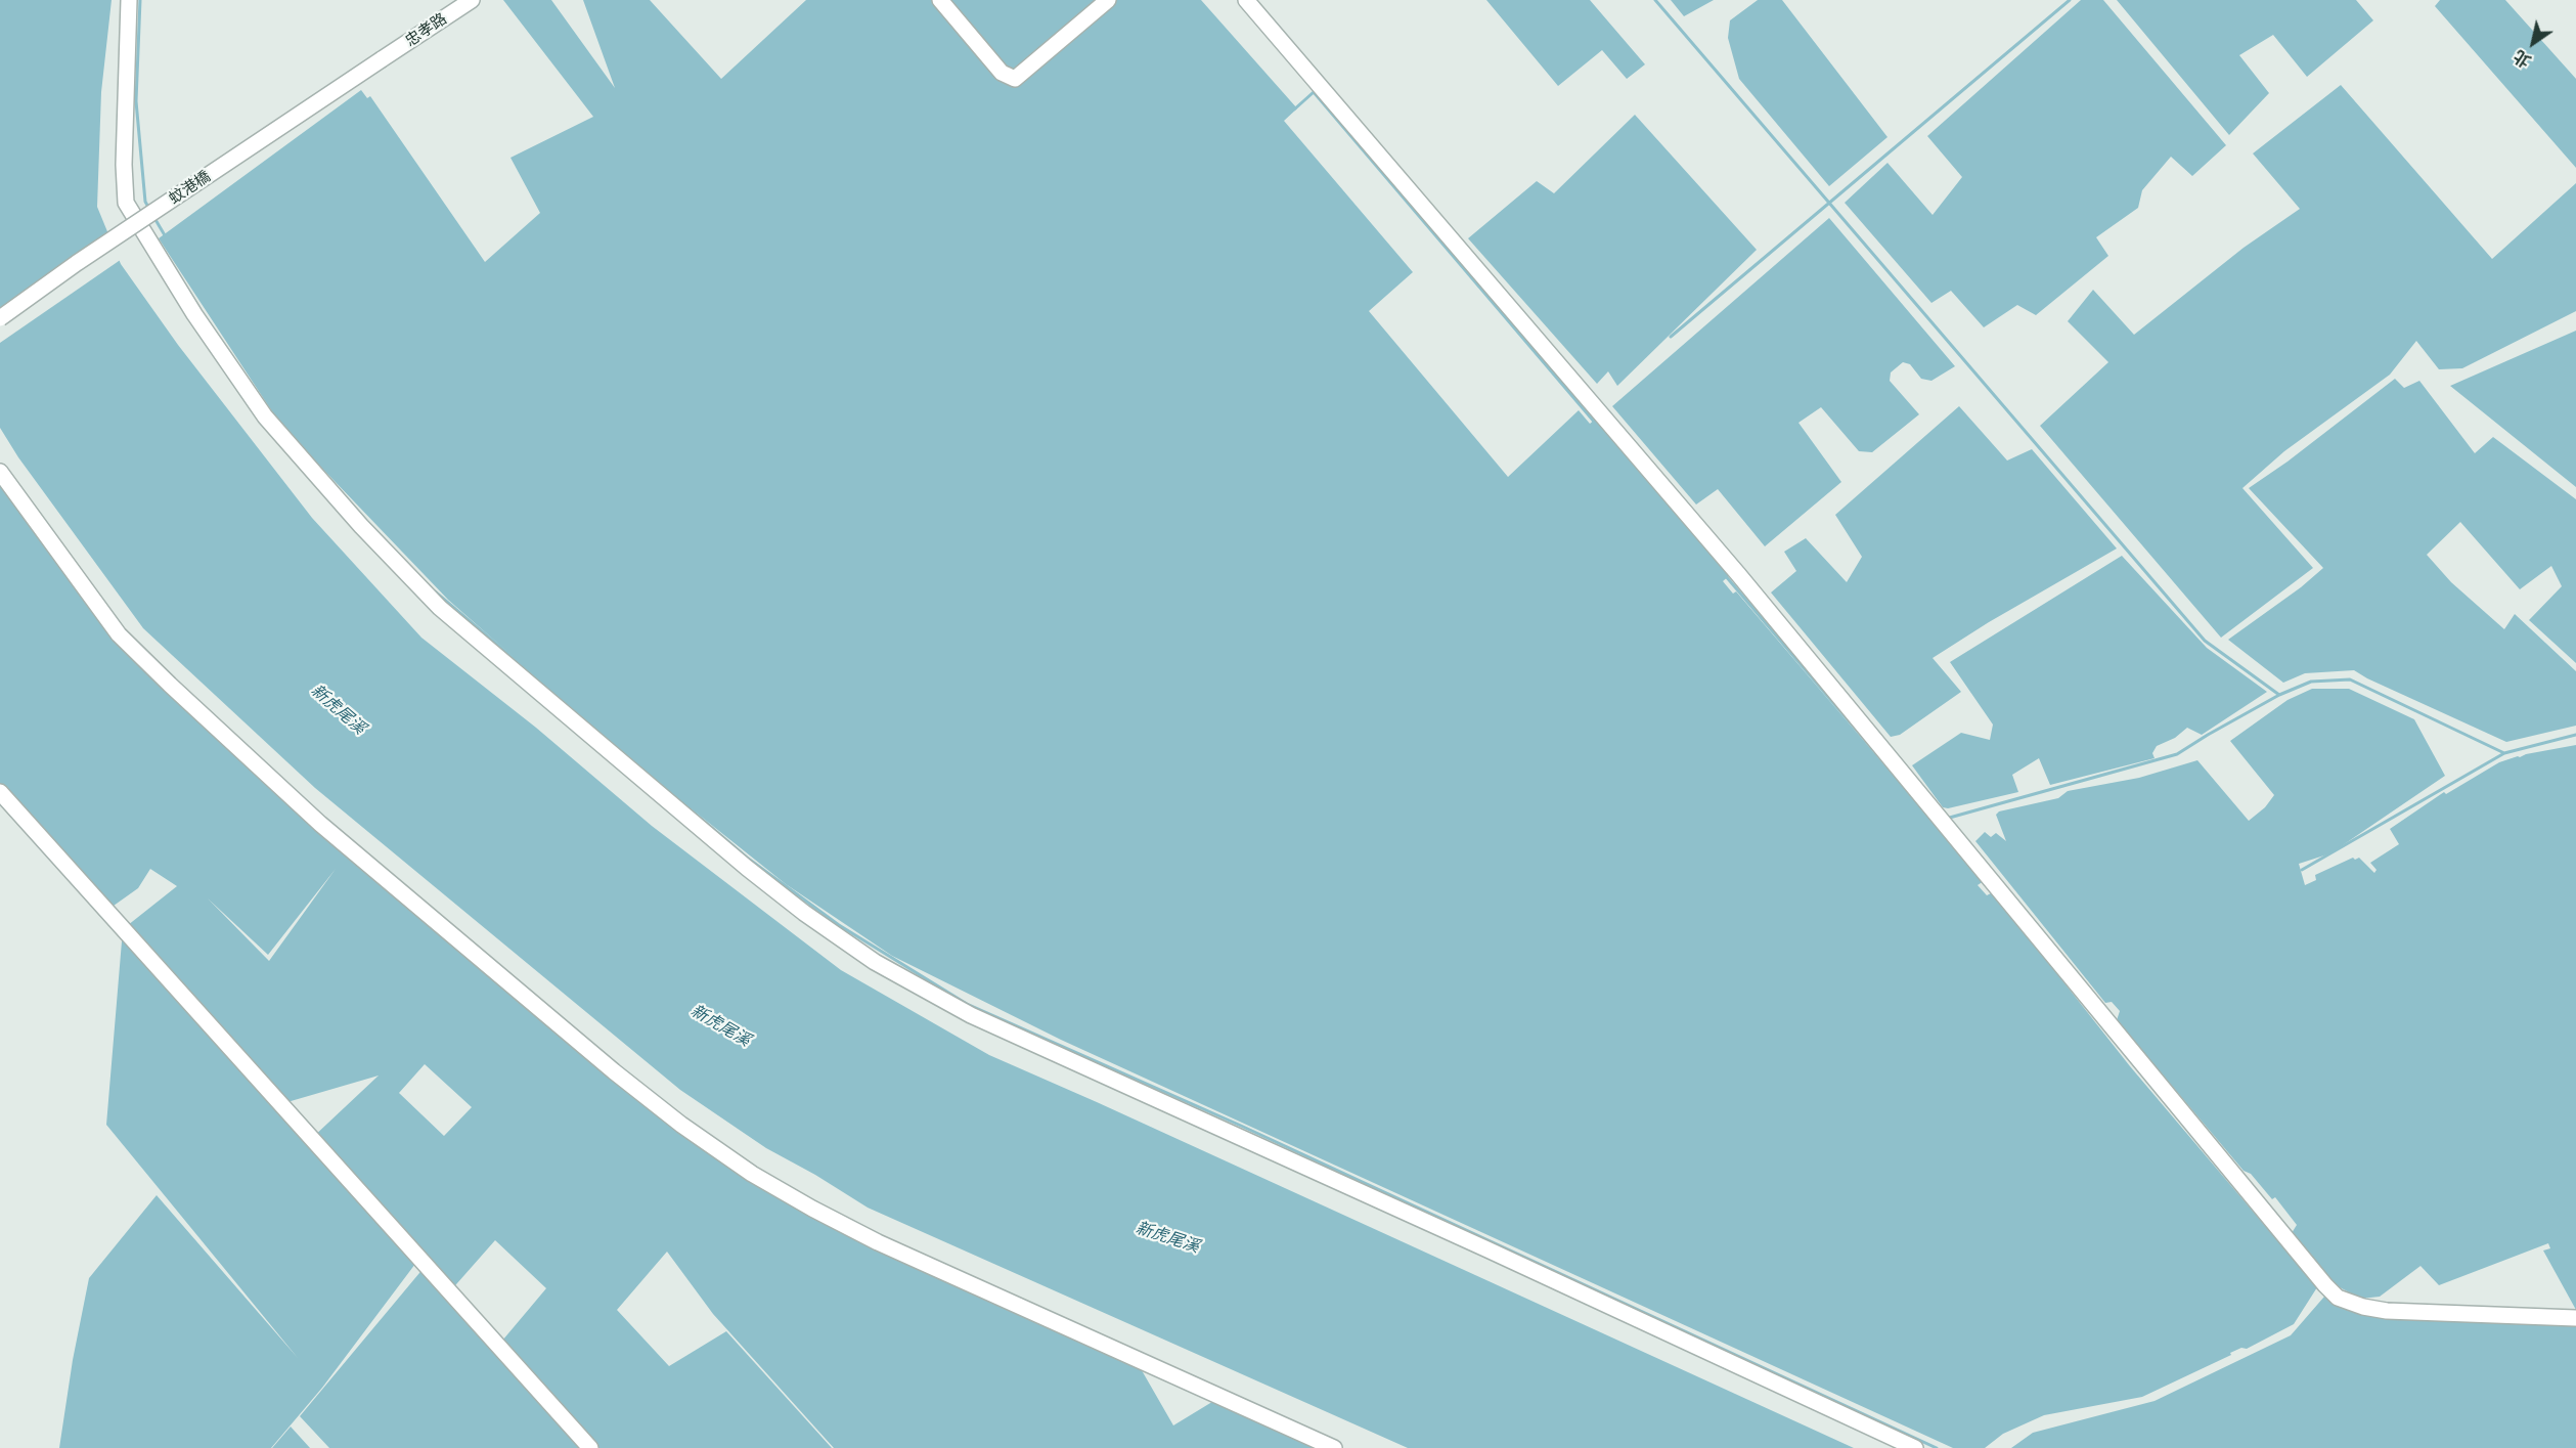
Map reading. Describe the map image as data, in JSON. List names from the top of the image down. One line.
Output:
{"streets":{"street":["忠孝路","蚊港橋"]},"crossings":[["忠孝路","蚊港橋"]],"water":["新虎尾溪"],"north":"bottom left"}
